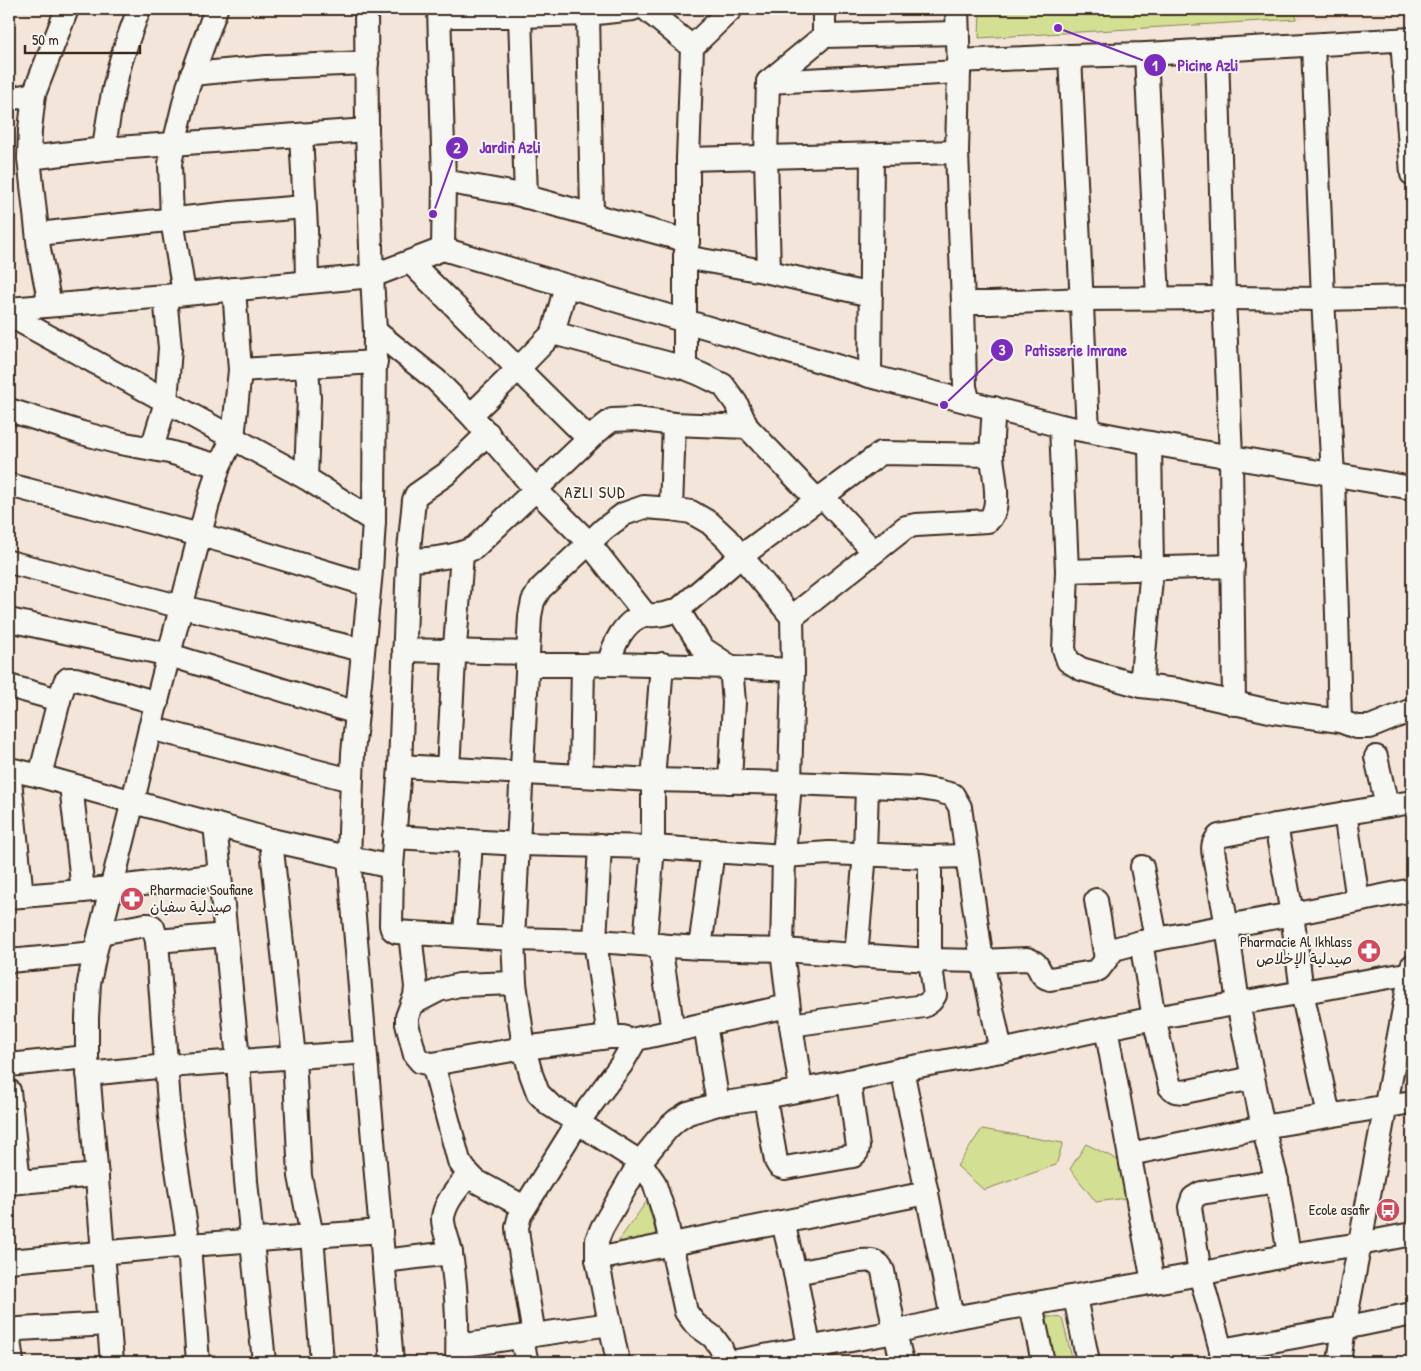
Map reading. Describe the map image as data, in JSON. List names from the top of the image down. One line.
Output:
{"districts":["AZLI SUD"],"places":{"other":["Picine Azli","Jardin Azli","Patisserie Imrane"],"pharmacy":["Pharmacie Soufiane صيدلية سفيان","Pharmacie Al Ikhlass صيدلية الإخلاص"],"bus stop":["Ecole asafir"]},"scale_bar":"50 m"}
